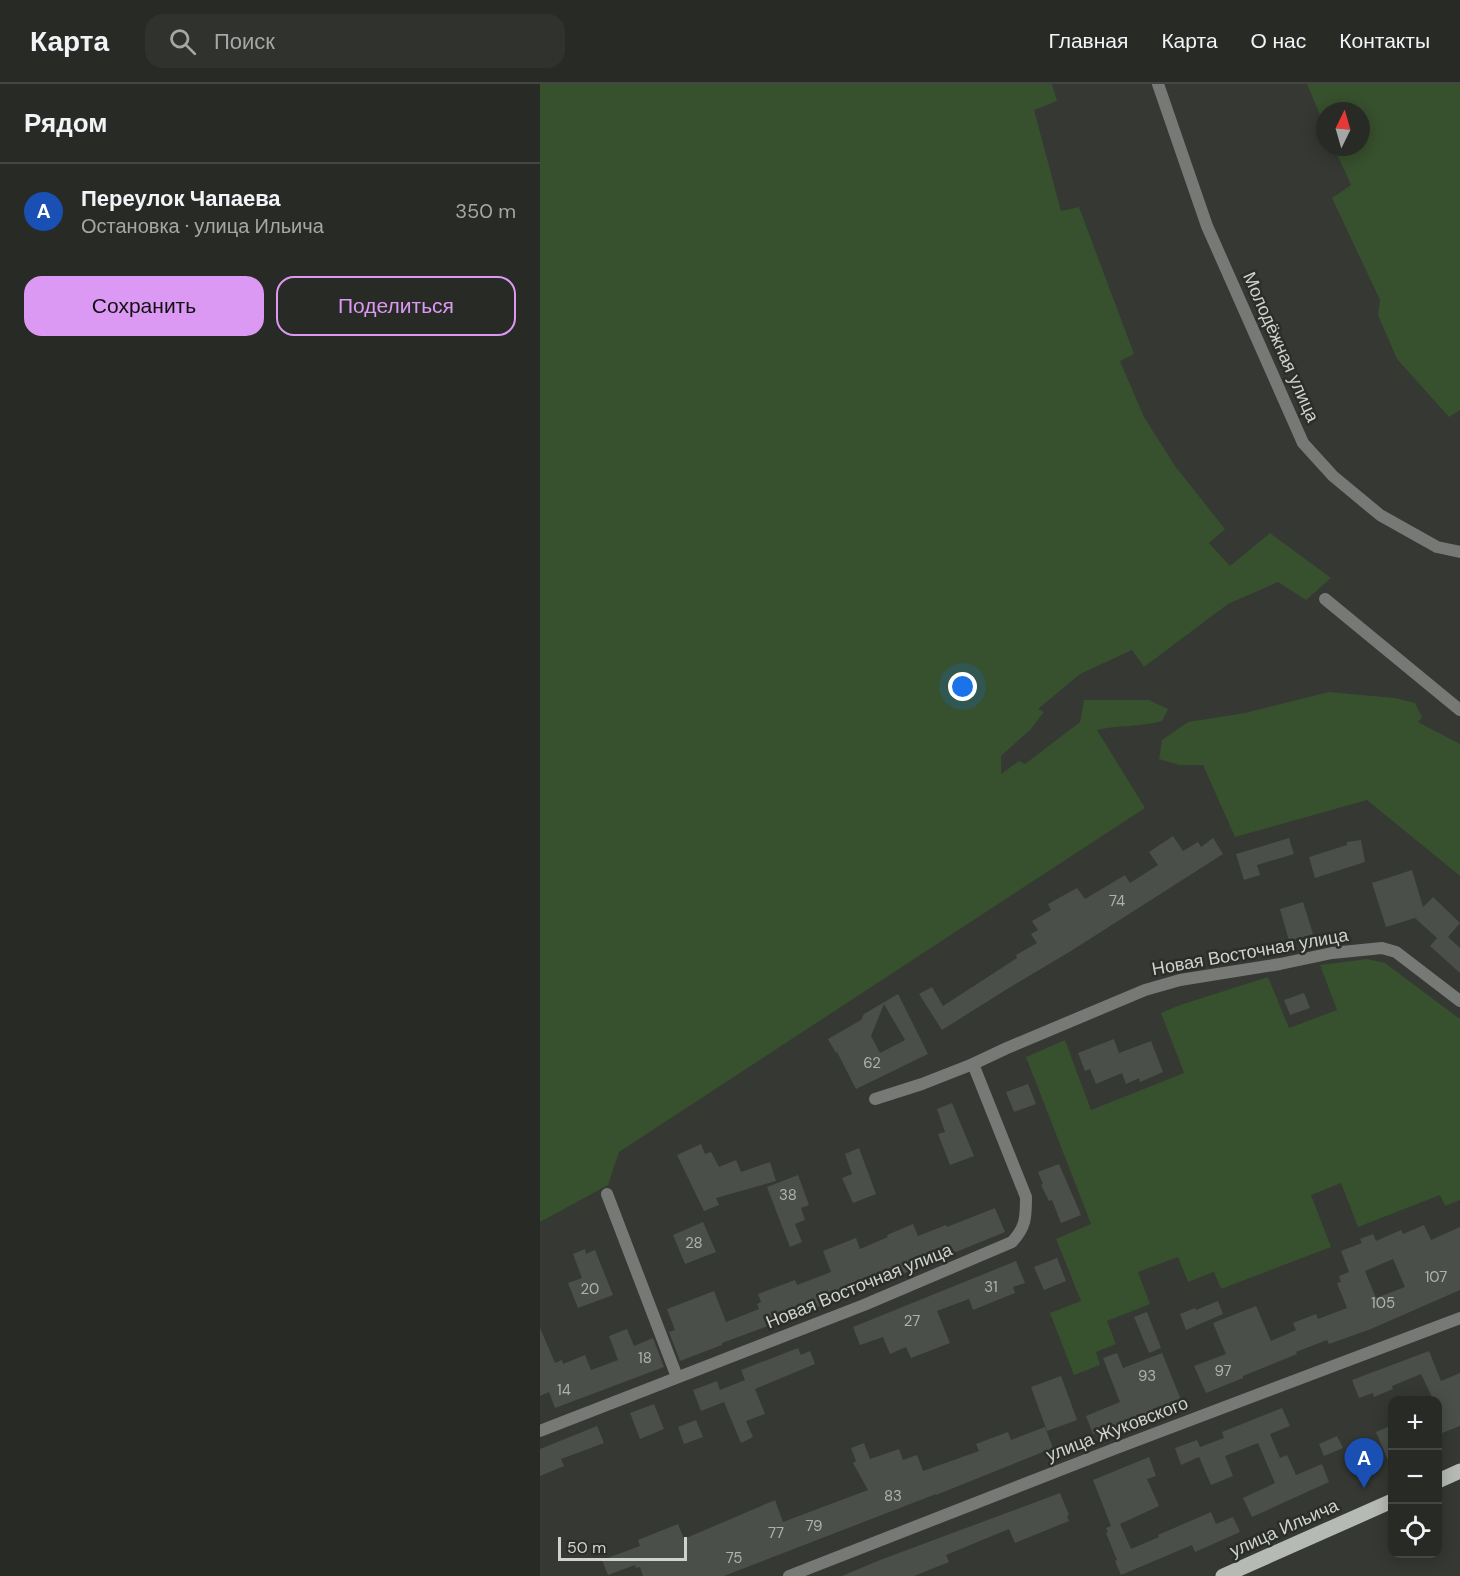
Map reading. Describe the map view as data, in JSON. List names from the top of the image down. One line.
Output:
{"streets":{"main road":["улица Ильича"],"street":["Молодёжная улица","Новая Восточная улица","улица Жуковского"]},"house_numbers":["74","62","38","28","107","31","20","105","27","18","97","93","14","83","79","77","75"],"scale_bar":"50 m","north":"top","page":{"header":"Карта","search":"Поиск","nav":["Главная","Карта","О нас","Контакты"],"heading":"Рядом","list":[{"mark":"A","name":"Переулок Чапаева","note":"Остановка · улица Ильича","value":"350 m"}],"buttons":["Сохранить","Поделиться"],"map_buttons":["+","−"],"pins":"A","scale":"50 m"}}
